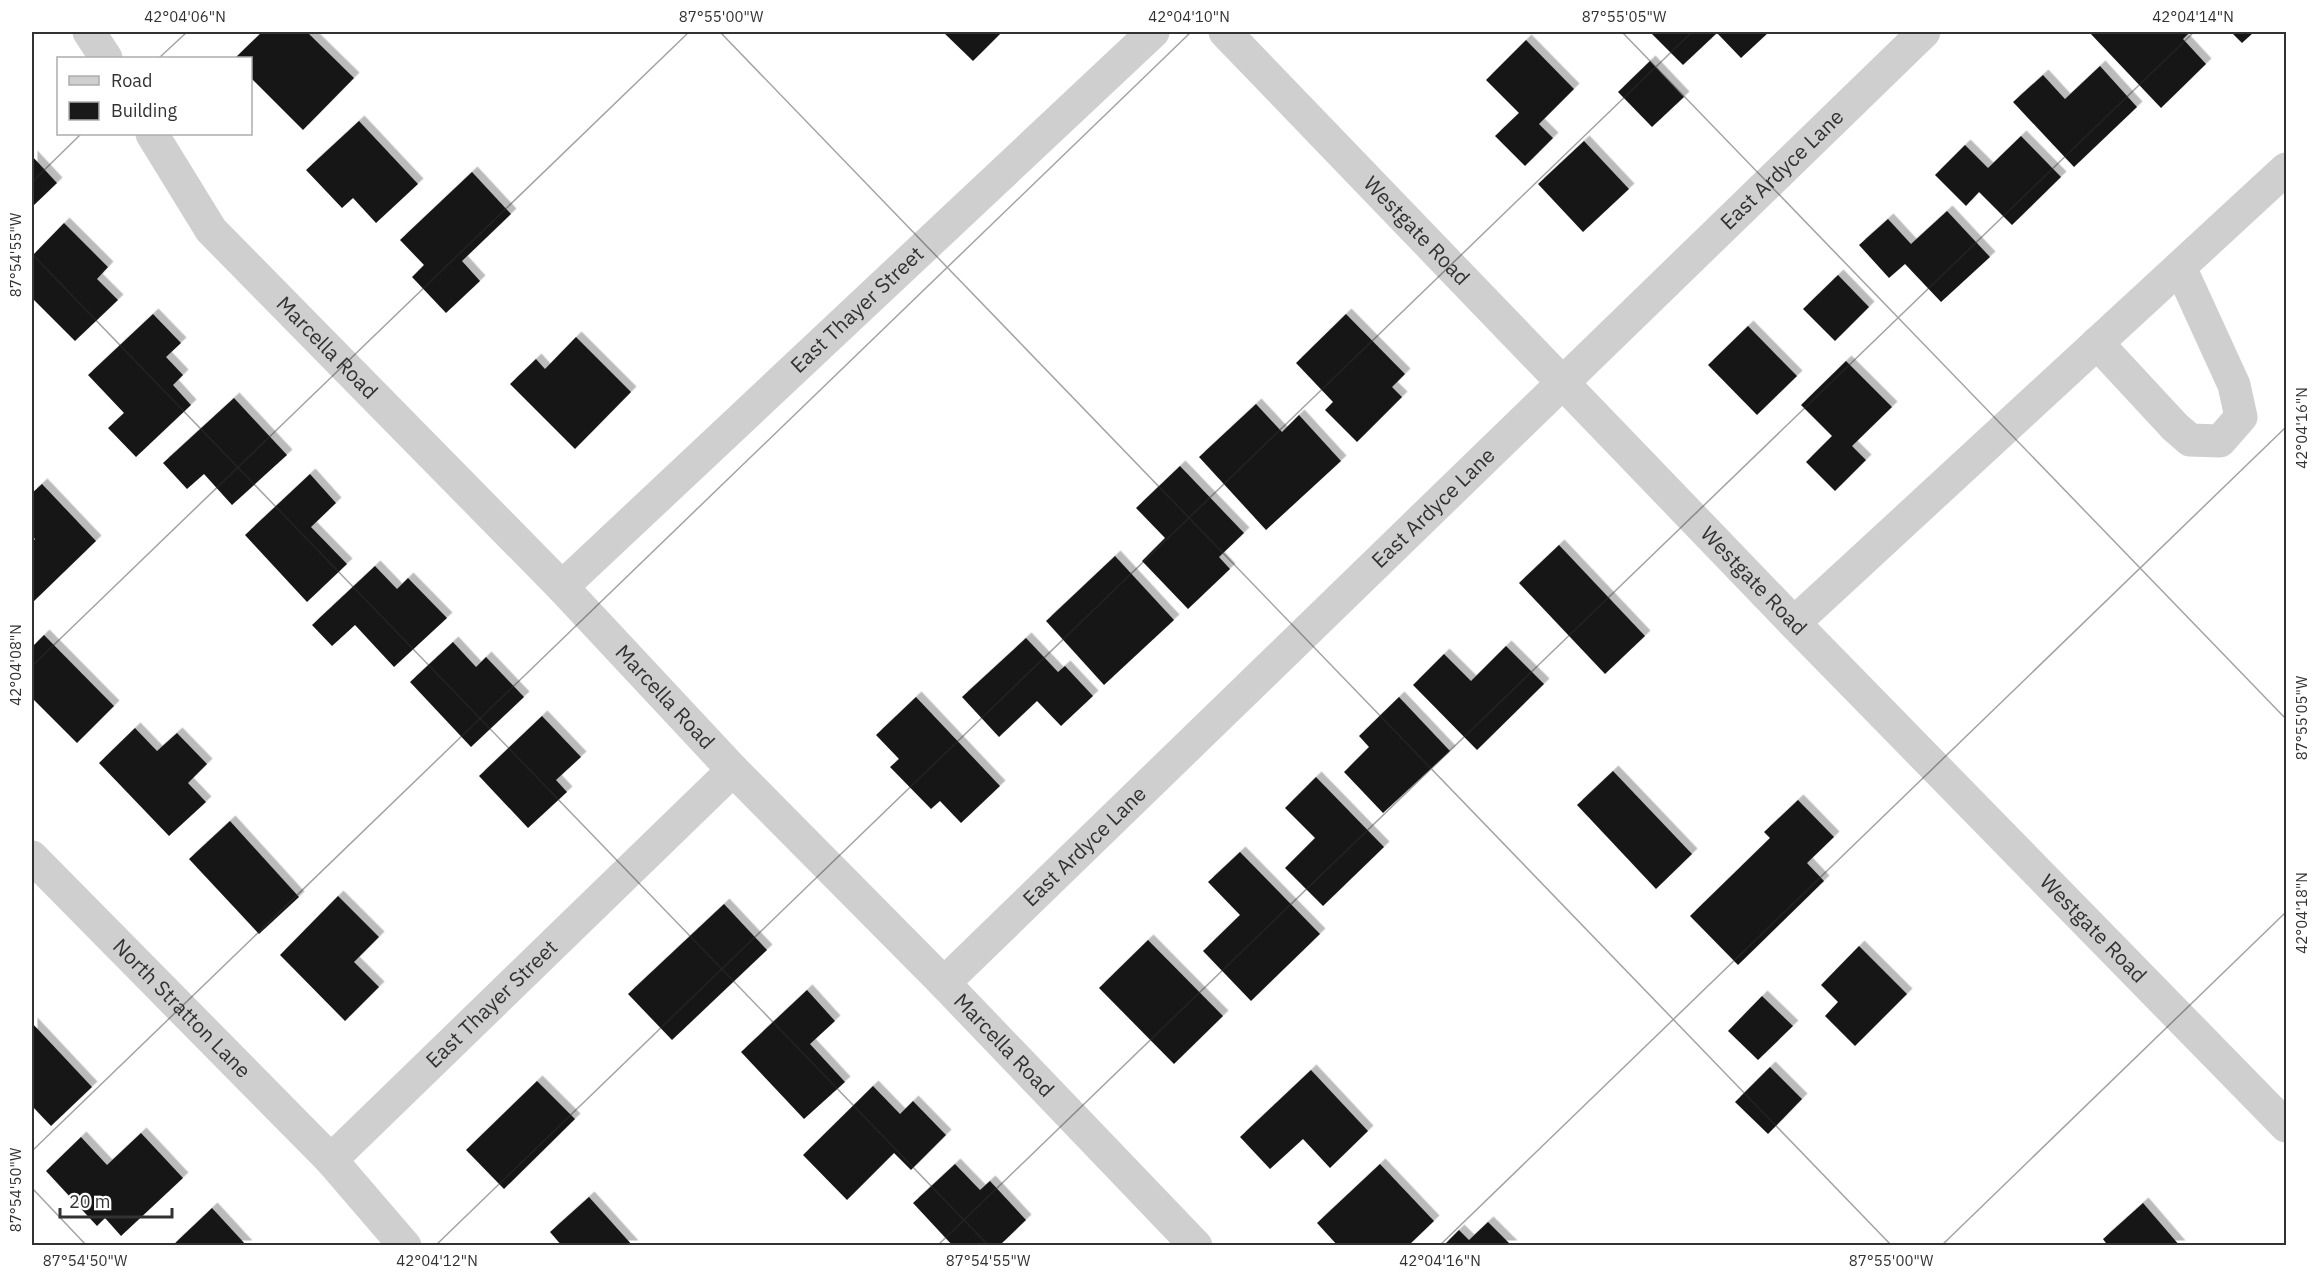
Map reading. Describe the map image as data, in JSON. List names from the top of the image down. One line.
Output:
{"streets":{"street":["East Ardyce Lane","Westgate Road","East Thayer Street","Marcella Road","North Stratton Lane"]},"crossings":[["East Ardyce Lane","Westgate Road"],["East Ardyce Lane","Marcella Road"],["East Thayer Street","Marcella Road"],["East Thayer Street","North Stratton Lane"]],"legend":["Road","Building"],"scale_bar":"20 m","coordinates":["42°04'06\"N","87°55'00\"W","42°04'10\"N","87°55'05\"W","42°04'14\"N","87°54'55\"W","42°04'16\"N","42°04'08\"N","42°04'18\"N","87°54'50\"W","42°04'12\"N"]}
